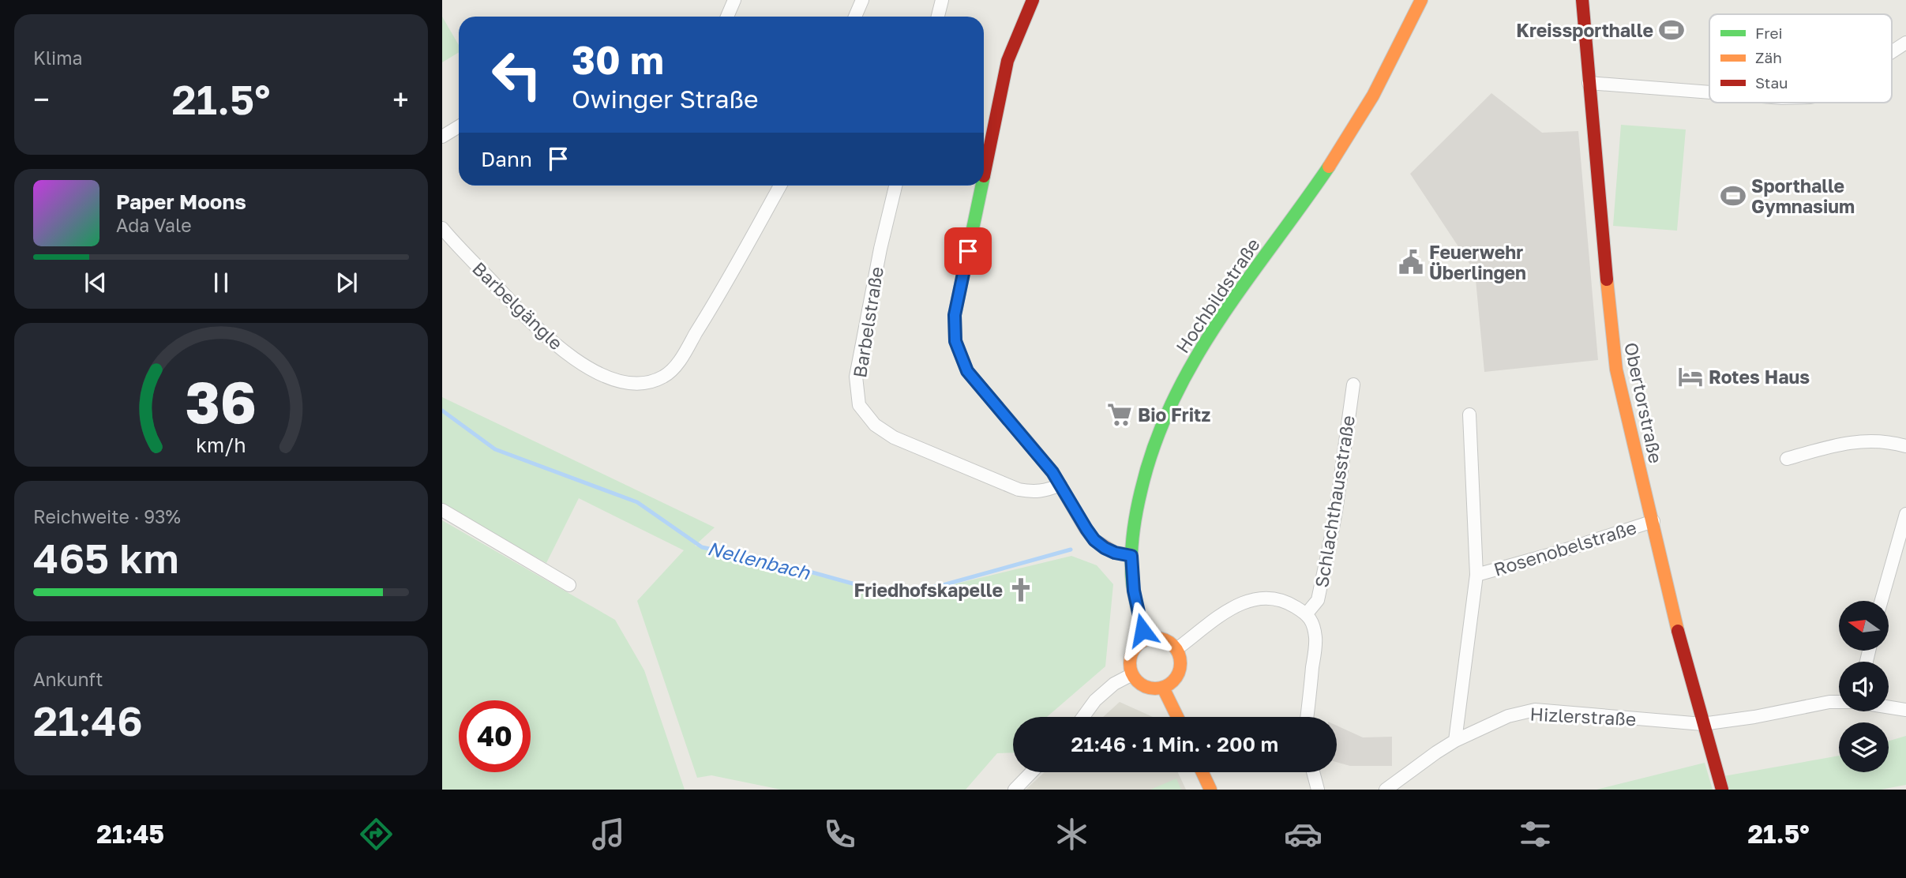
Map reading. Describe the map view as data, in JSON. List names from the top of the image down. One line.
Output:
{"streets":{"street":["Hochbildstraße","Barbelgängle","Barbelstraße","Obertorstraße","Schlachthausstraße","Rosenobelstraße","Hizlerstraße"]},"crossings":[["Hochbildstraße","Schlachthausstraße"],["Obertorstraße","Rosenobelstraße"],["Obertorstraße","Hizlerstraße"],["Rosenobelstraße","Hizlerstraße"]],"water":["Nellenbach"],"places":{"sports":["Kreissporthalle","Sporthalle Gymnasium"],"public building":["Feuerwehr Überlingen"],"hotel":["Rotes Haus"],"supermarket":["Bio Fritz"],"church":["Friedhofskapelle"]},"legend":["Frei","Zäh","Stau"],"north":"left","page":{"tile":["Klima",["Reichweite · 93%","465 km"],["Ankunft","21:46"]],"turn":["30 m","Owinger Straße"],"heat":["−","21.5°","+"],"then":"Dann","song":["Paper Moons","Ada Vale"],"limit":"40","trip":"21:46 · 1 Min. · 200 m","tabs":["21:45","21.5°"],"gauge":["36","km/h"]}}
